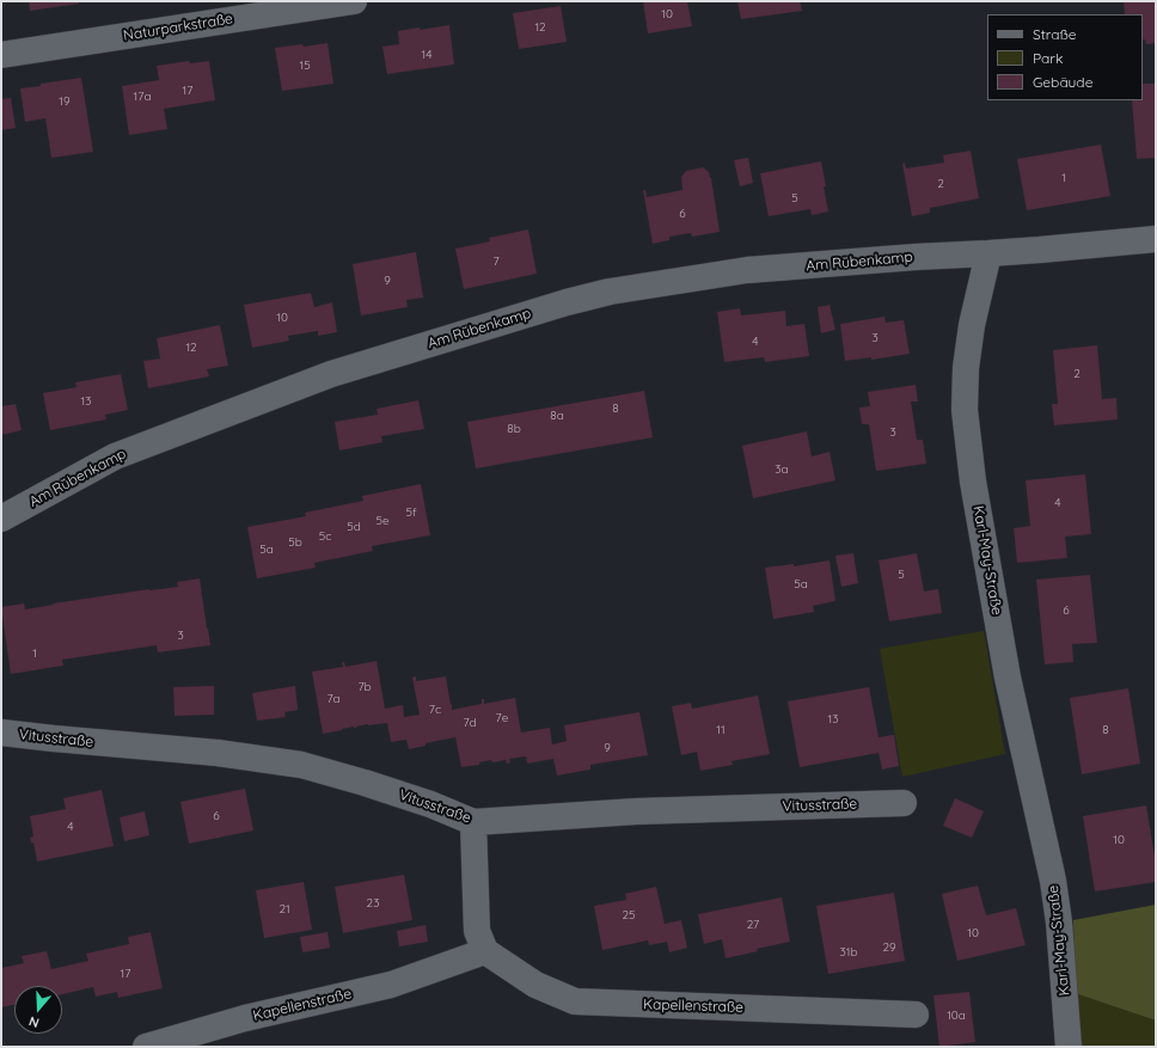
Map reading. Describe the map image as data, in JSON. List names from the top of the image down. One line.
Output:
{"streets":{"street":["Naturparkstraße","Am Rübenkamp","Karl-May-Straße","Vitusstraße","Kapellenstraße"]},"crossings":[["Am Rübenkamp","Karl-May-Straße"]],"house_numbers":["10","12","14","15","17","17a","19","1","2","5","6","7","9","10","3","4","12","2","13","8","8a","8b","3","3a","4","5f","5e","5d","5c","5b","5a","5","5a","6","3","1","7b","7a","7c","7e","13","7d","11","8","9","6","4","10","23","21","25","27","10","29","31b","17","10a"],"legend":["Straße","Park","Gebäude"],"north":"bottom"}
